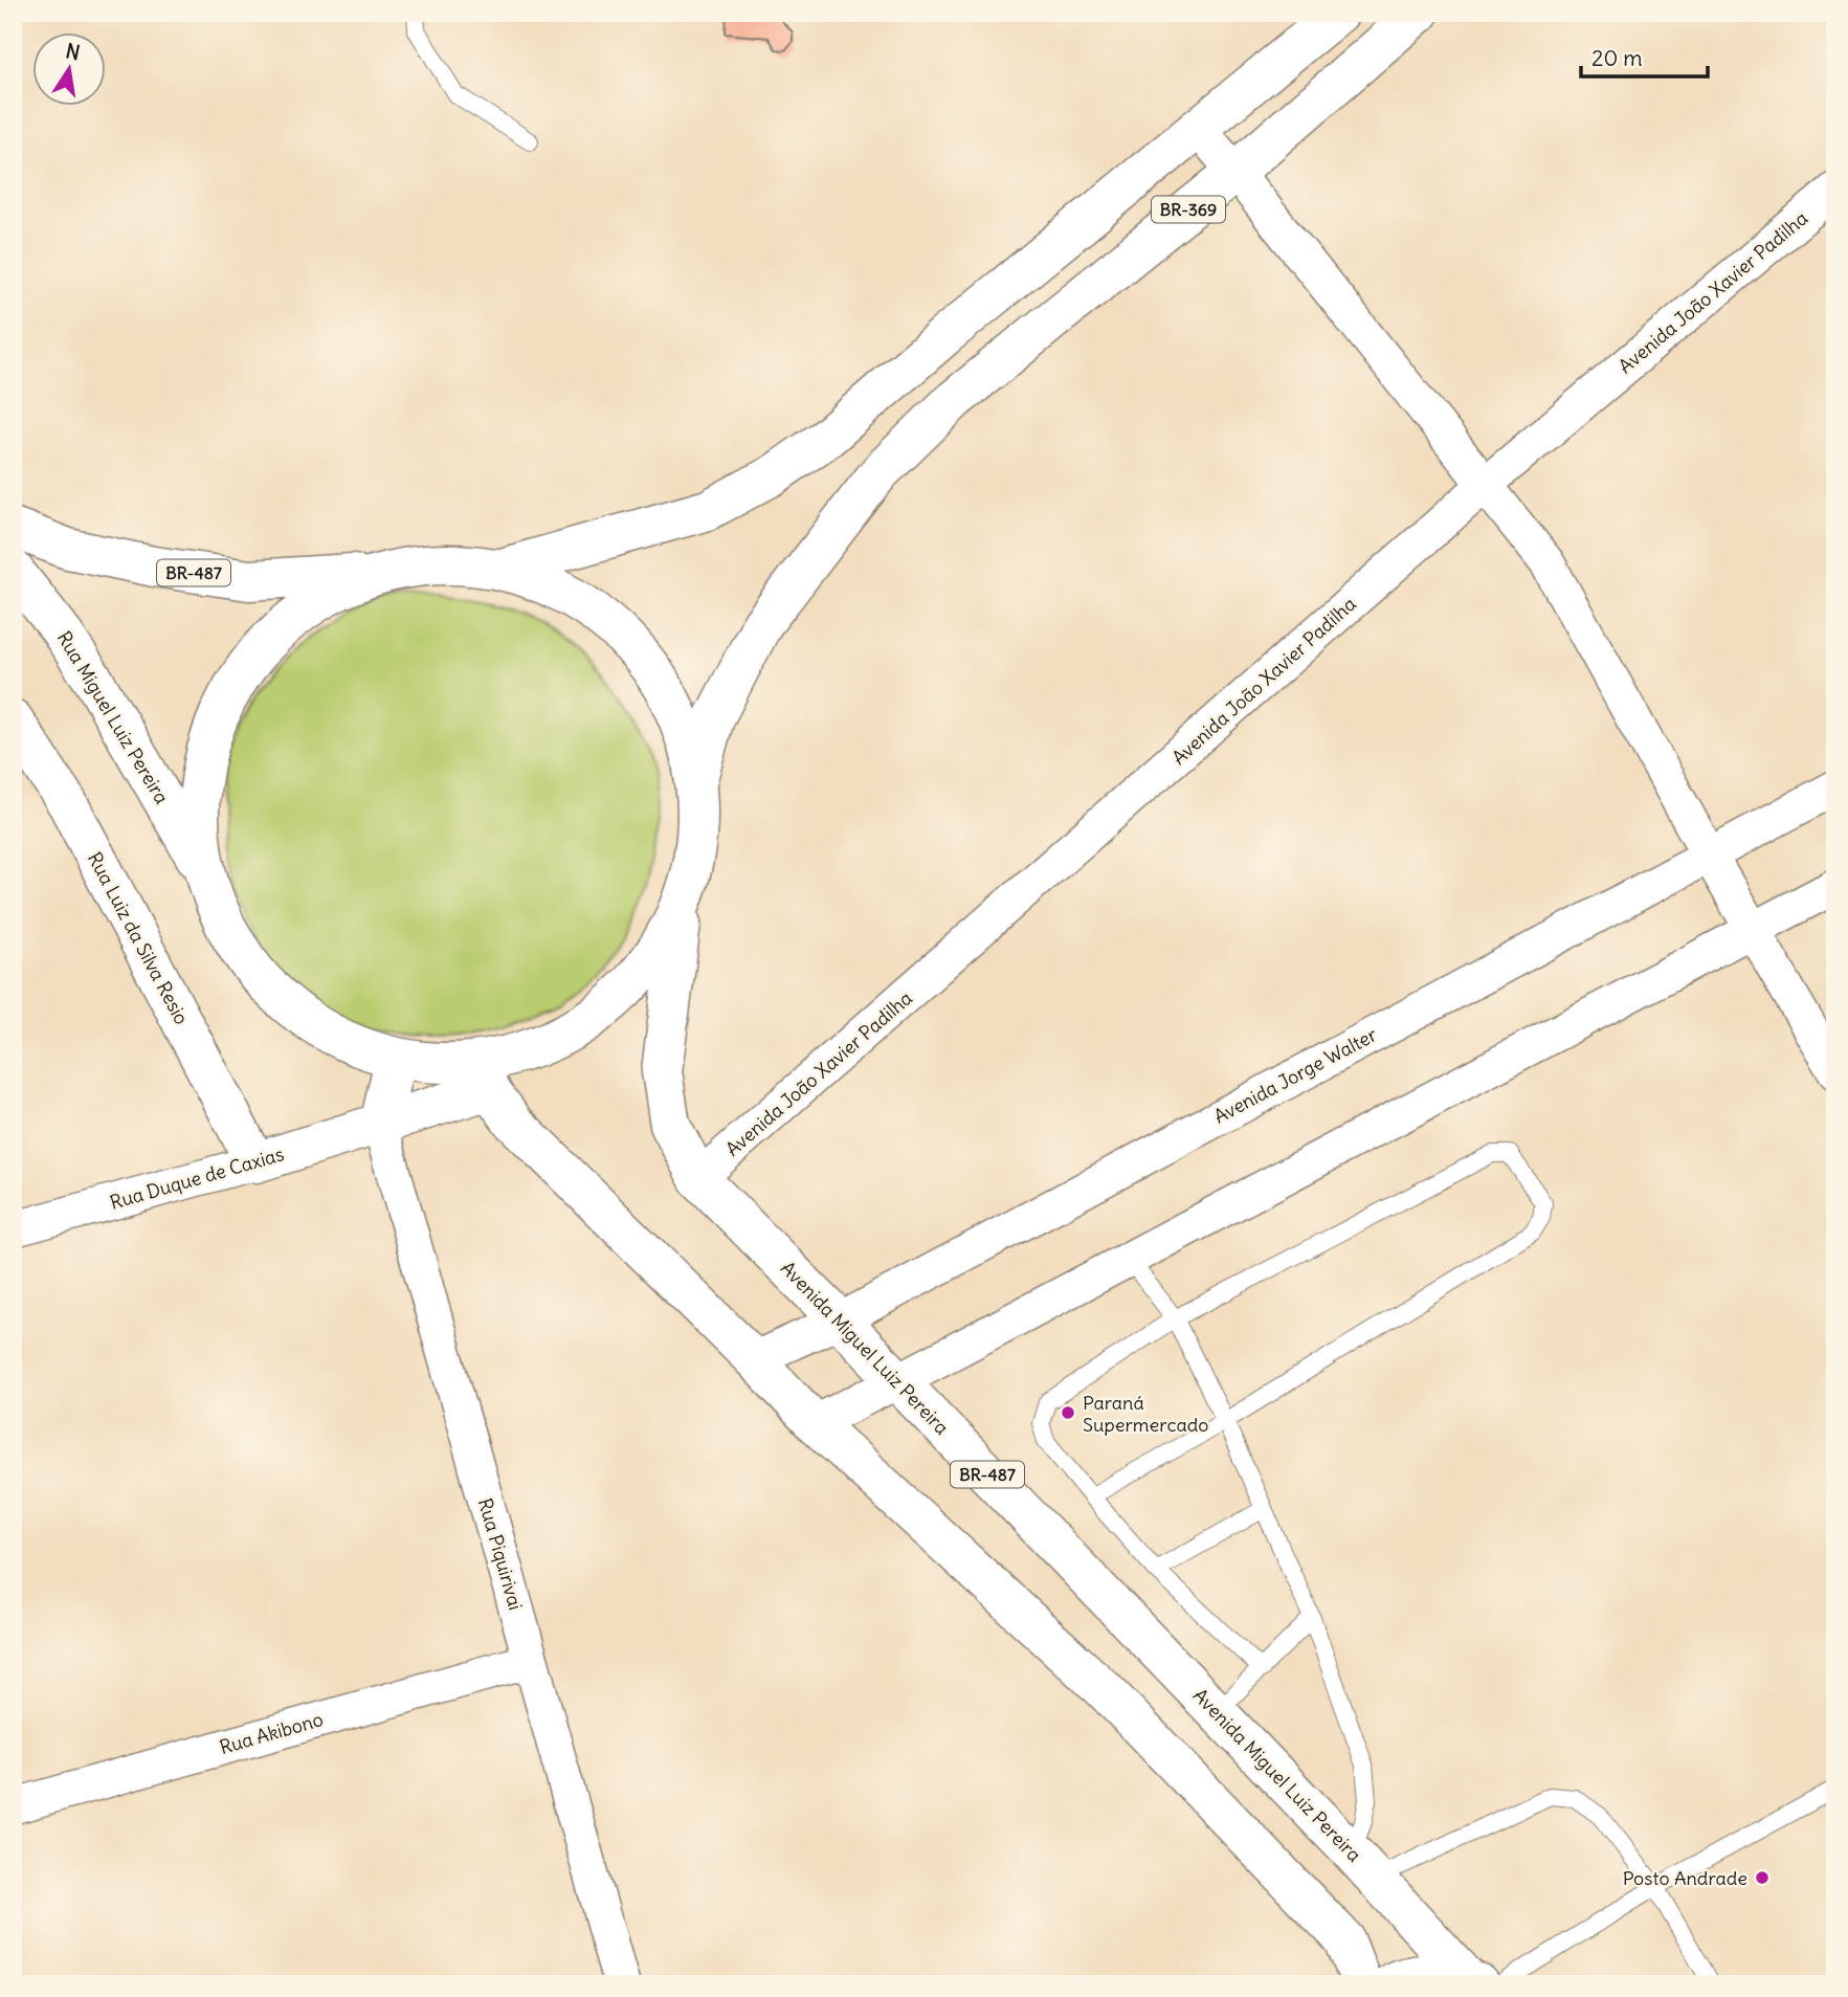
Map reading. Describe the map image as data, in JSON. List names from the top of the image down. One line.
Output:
{"streets":{"main road":["BR-369","BR-487","Rua Miguel Luiz Pereira","Rua Luiz da Silva Resio","Rua Duque de Caxias","Avenida Miguel Luiz Pereira"],"street":["Avenida João Xavier Padilha","Avenida Jorge Walter","Rua Piquirivai","Rua Akibono"]},"crossings":[["Avenida João Xavier Padilha","Avenida Miguel Luiz Pereira"],["Rua Luiz da Silva Resio","Rua Duque de Caxias"],["Avenida Jorge Walter","Avenida Miguel Luiz Pereira"],["Rua Duque de Caxias","Rua Piquirivai"],["Rua Piquirivai","Rua Akibono"]],"places":["Paraná Supermercado","Posto Andrade"],"scale_bar":"20 m","north":"top"}
